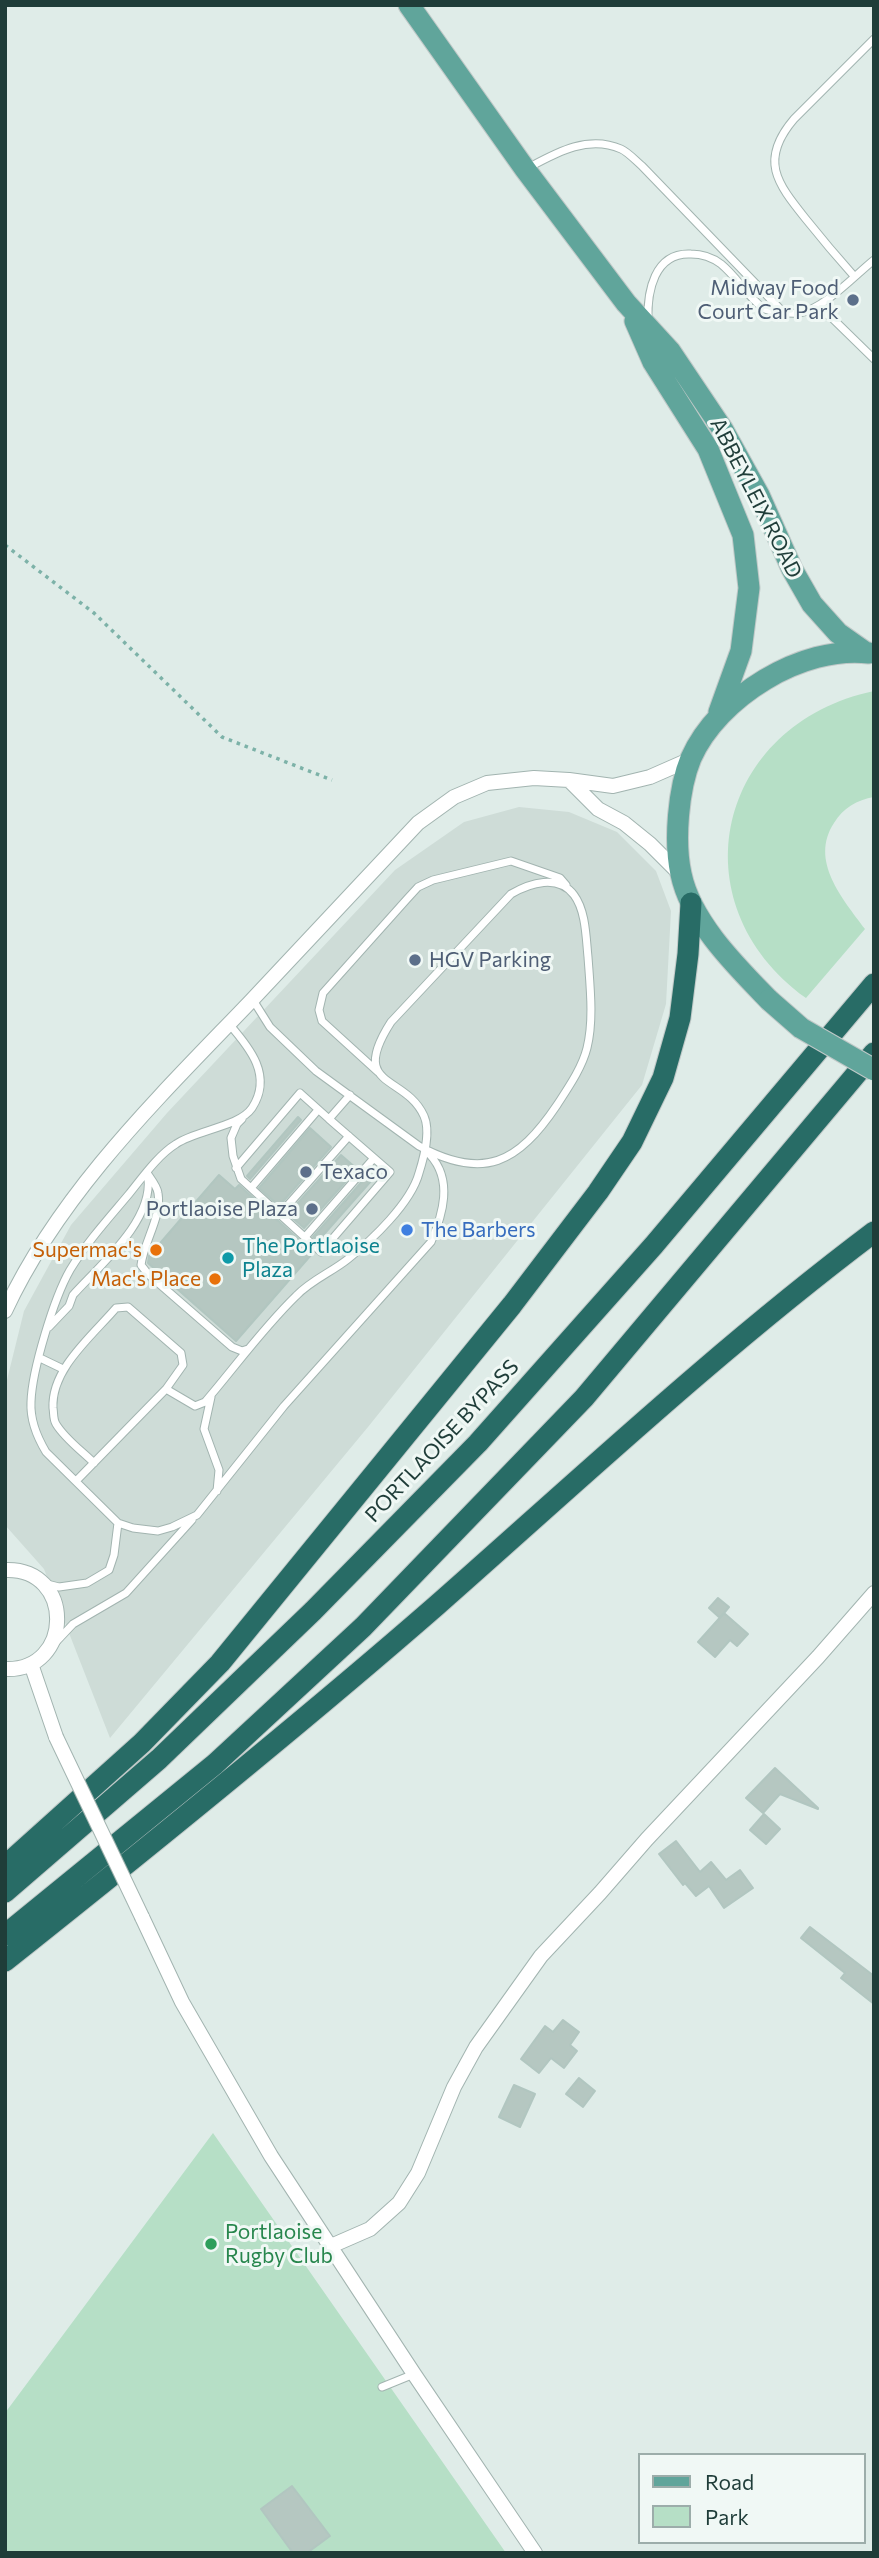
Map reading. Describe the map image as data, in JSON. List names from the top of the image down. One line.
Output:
{"streets":{"highway":["PORTLAOISE BYPASS"],"main road":["ABBEYLEIX ROAD"]},"places":["Midway Food Court Car Park","HGV Parking","Texaco","Portlaoise Plaza","The Barbers","Supermac's","The Portlaoise Plaza","Mac's Place","Portlaoise Rugby Club"],"legend":["Road","Park"]}
